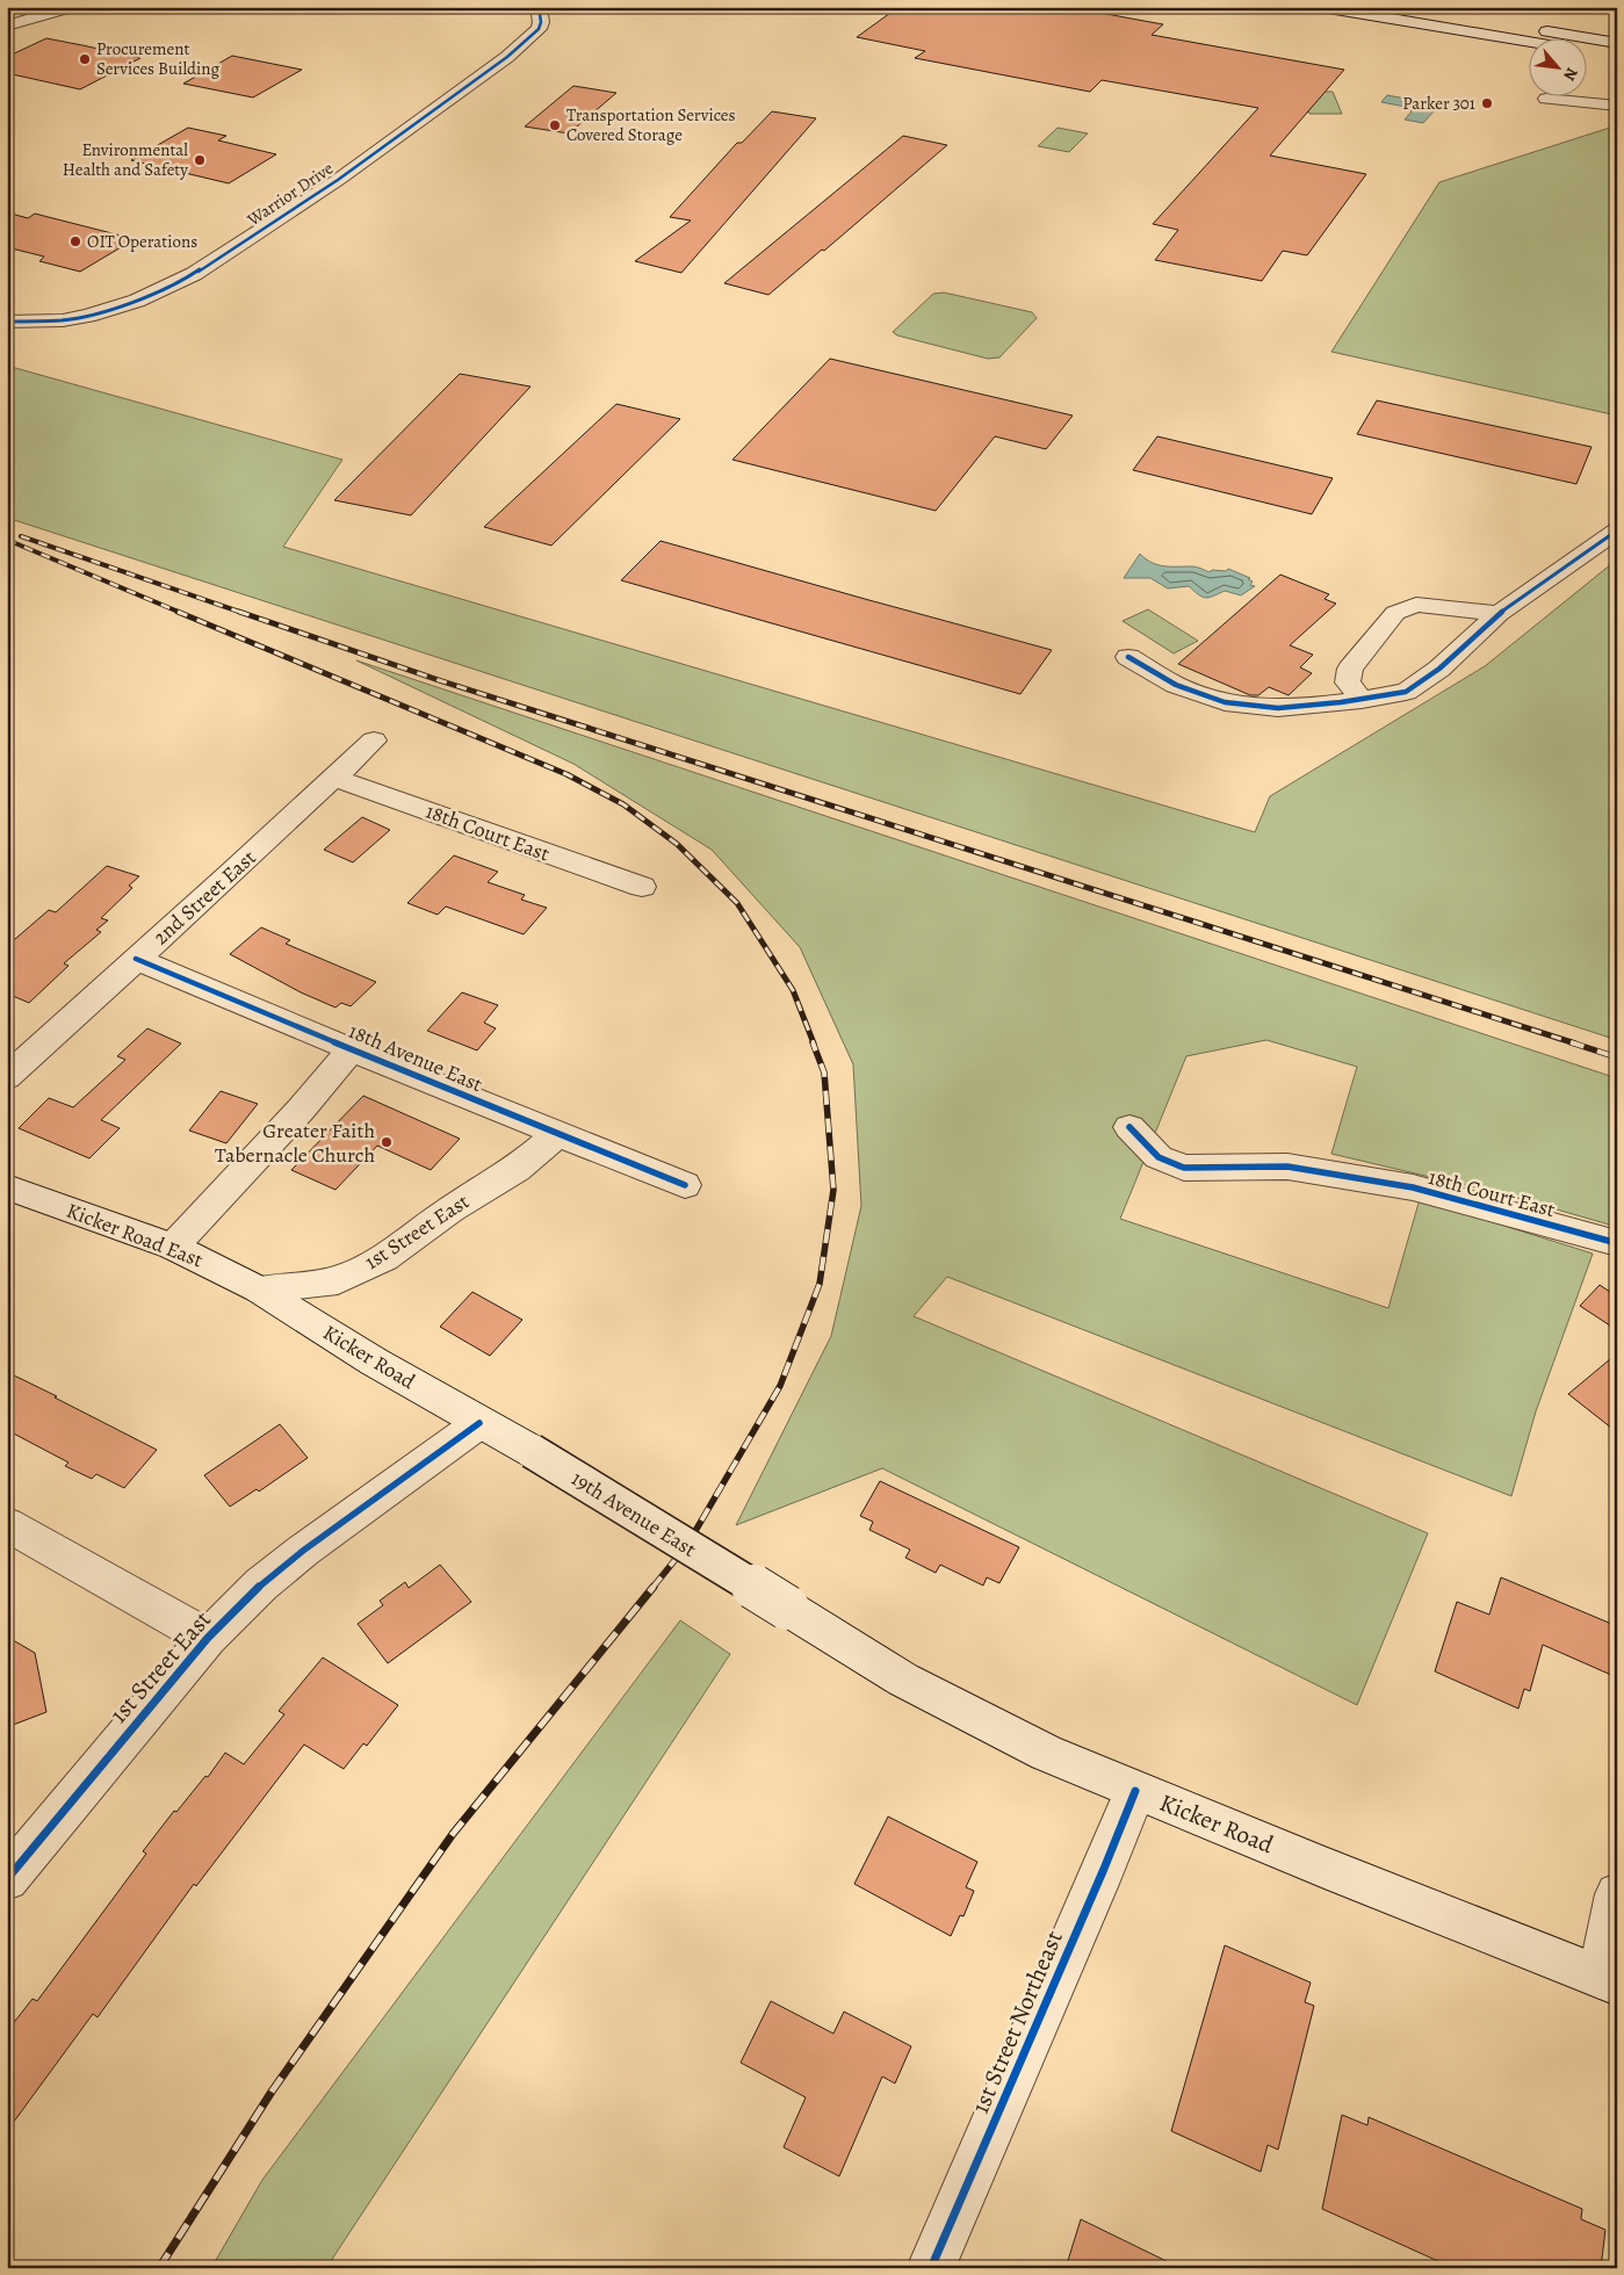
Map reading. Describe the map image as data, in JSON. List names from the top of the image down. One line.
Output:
{"streets":{"street":["Warrior Drive","18th Court East","2nd Street East","18th Avenue East","1st Street East","Kicker Road East","Kicker Road","19th Avenue East","1st Street Northeast"]},"crossings":[["18th Court East","2nd Street East"],["2nd Street East","18th Avenue East"],["18th Avenue East","1st Street East"],["1st Street East","Kicker Road East"],["1st Street East","Kicker Road"],["1st Street East","19th Avenue East"],["Kicker Road East","Kicker Road"],["Kicker Road","19th Avenue East"],["Kicker Road","1st Street Northeast"]],"places":["Procurement Services Building","Parker 301","Transportation Services Covered Storage","Environmental Health and Safety","OIT Operations","Greater Faith Tabernacle Church"],"north":"bottom right"}
